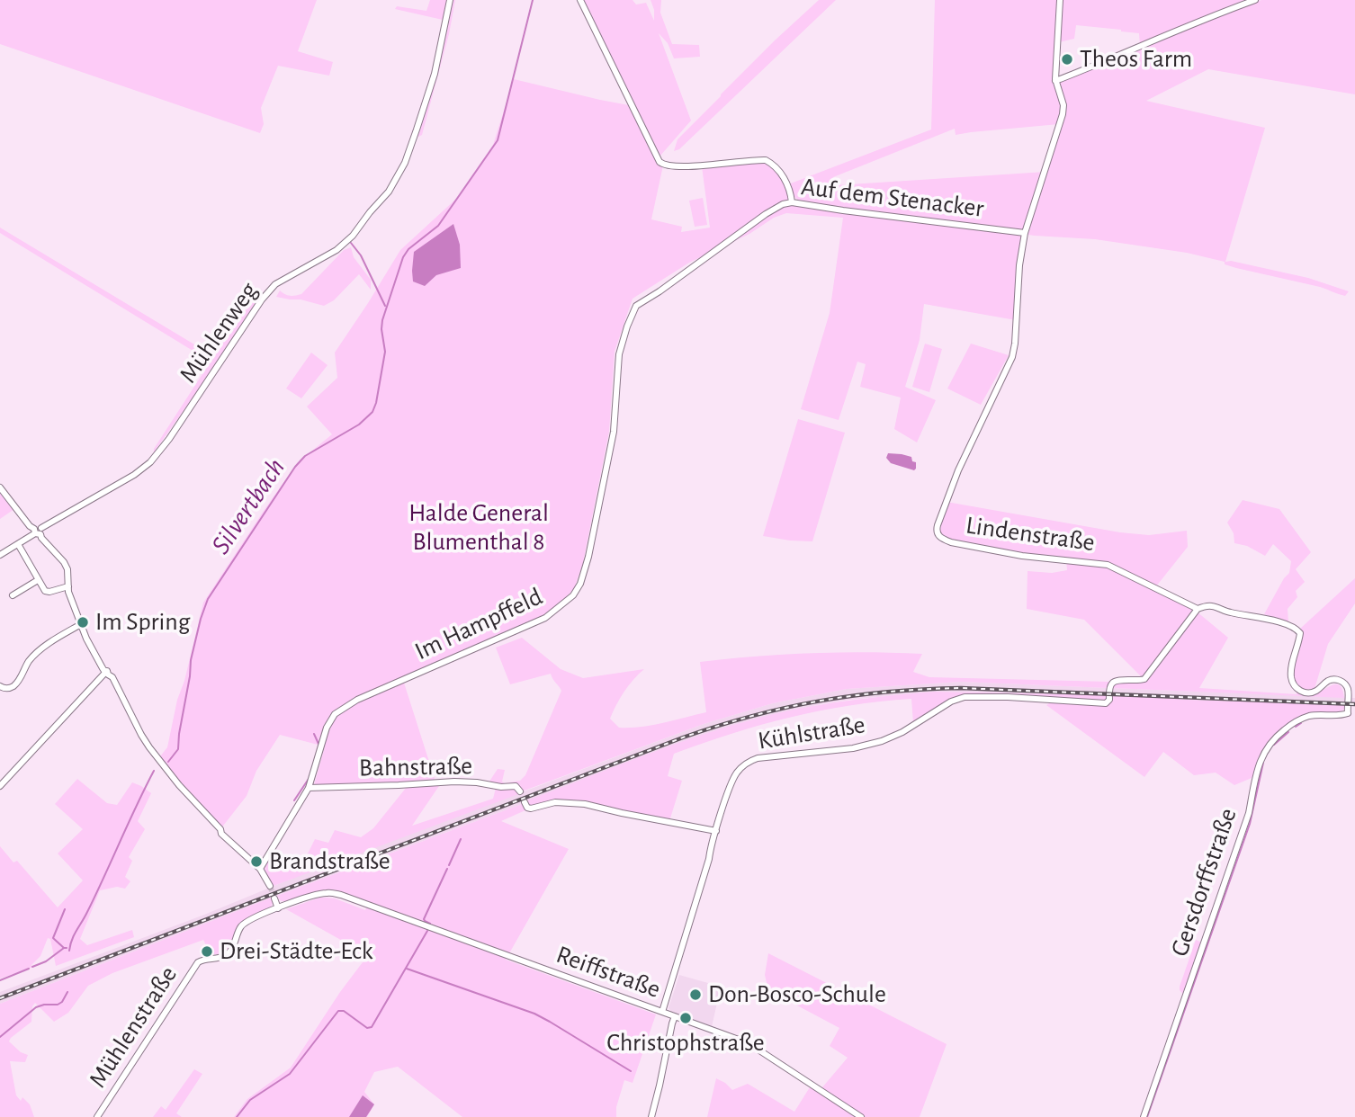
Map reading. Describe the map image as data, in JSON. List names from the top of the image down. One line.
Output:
{"streets":{"street":["Auf dem Stenacker","Mühlenweg","Lindenstraße","Im Hampffeld","Kühlstraße","Bahnstraße","Gersdorffstraße","Reiffstraße","Mühlenstraße"]},"crossings":[["Auf dem Stenacker","Lindenstraße"],["Auf dem Stenacker","Im Hampffeld"],["Lindenstraße","Kühlstraße"],["Im Hampffeld","Bahnstraße"],["Kühlstraße","Reiffstraße"],["Reiffstraße","Mühlenstraße"]],"water":["Silvertbach"],"parks":["Halde General Blumenthal 8"],"places":["Theos Farm","Im Spring","Brandstraße","Drei-Städte-Eck","Don-Bosco-Schule","Christophstraße"]}
